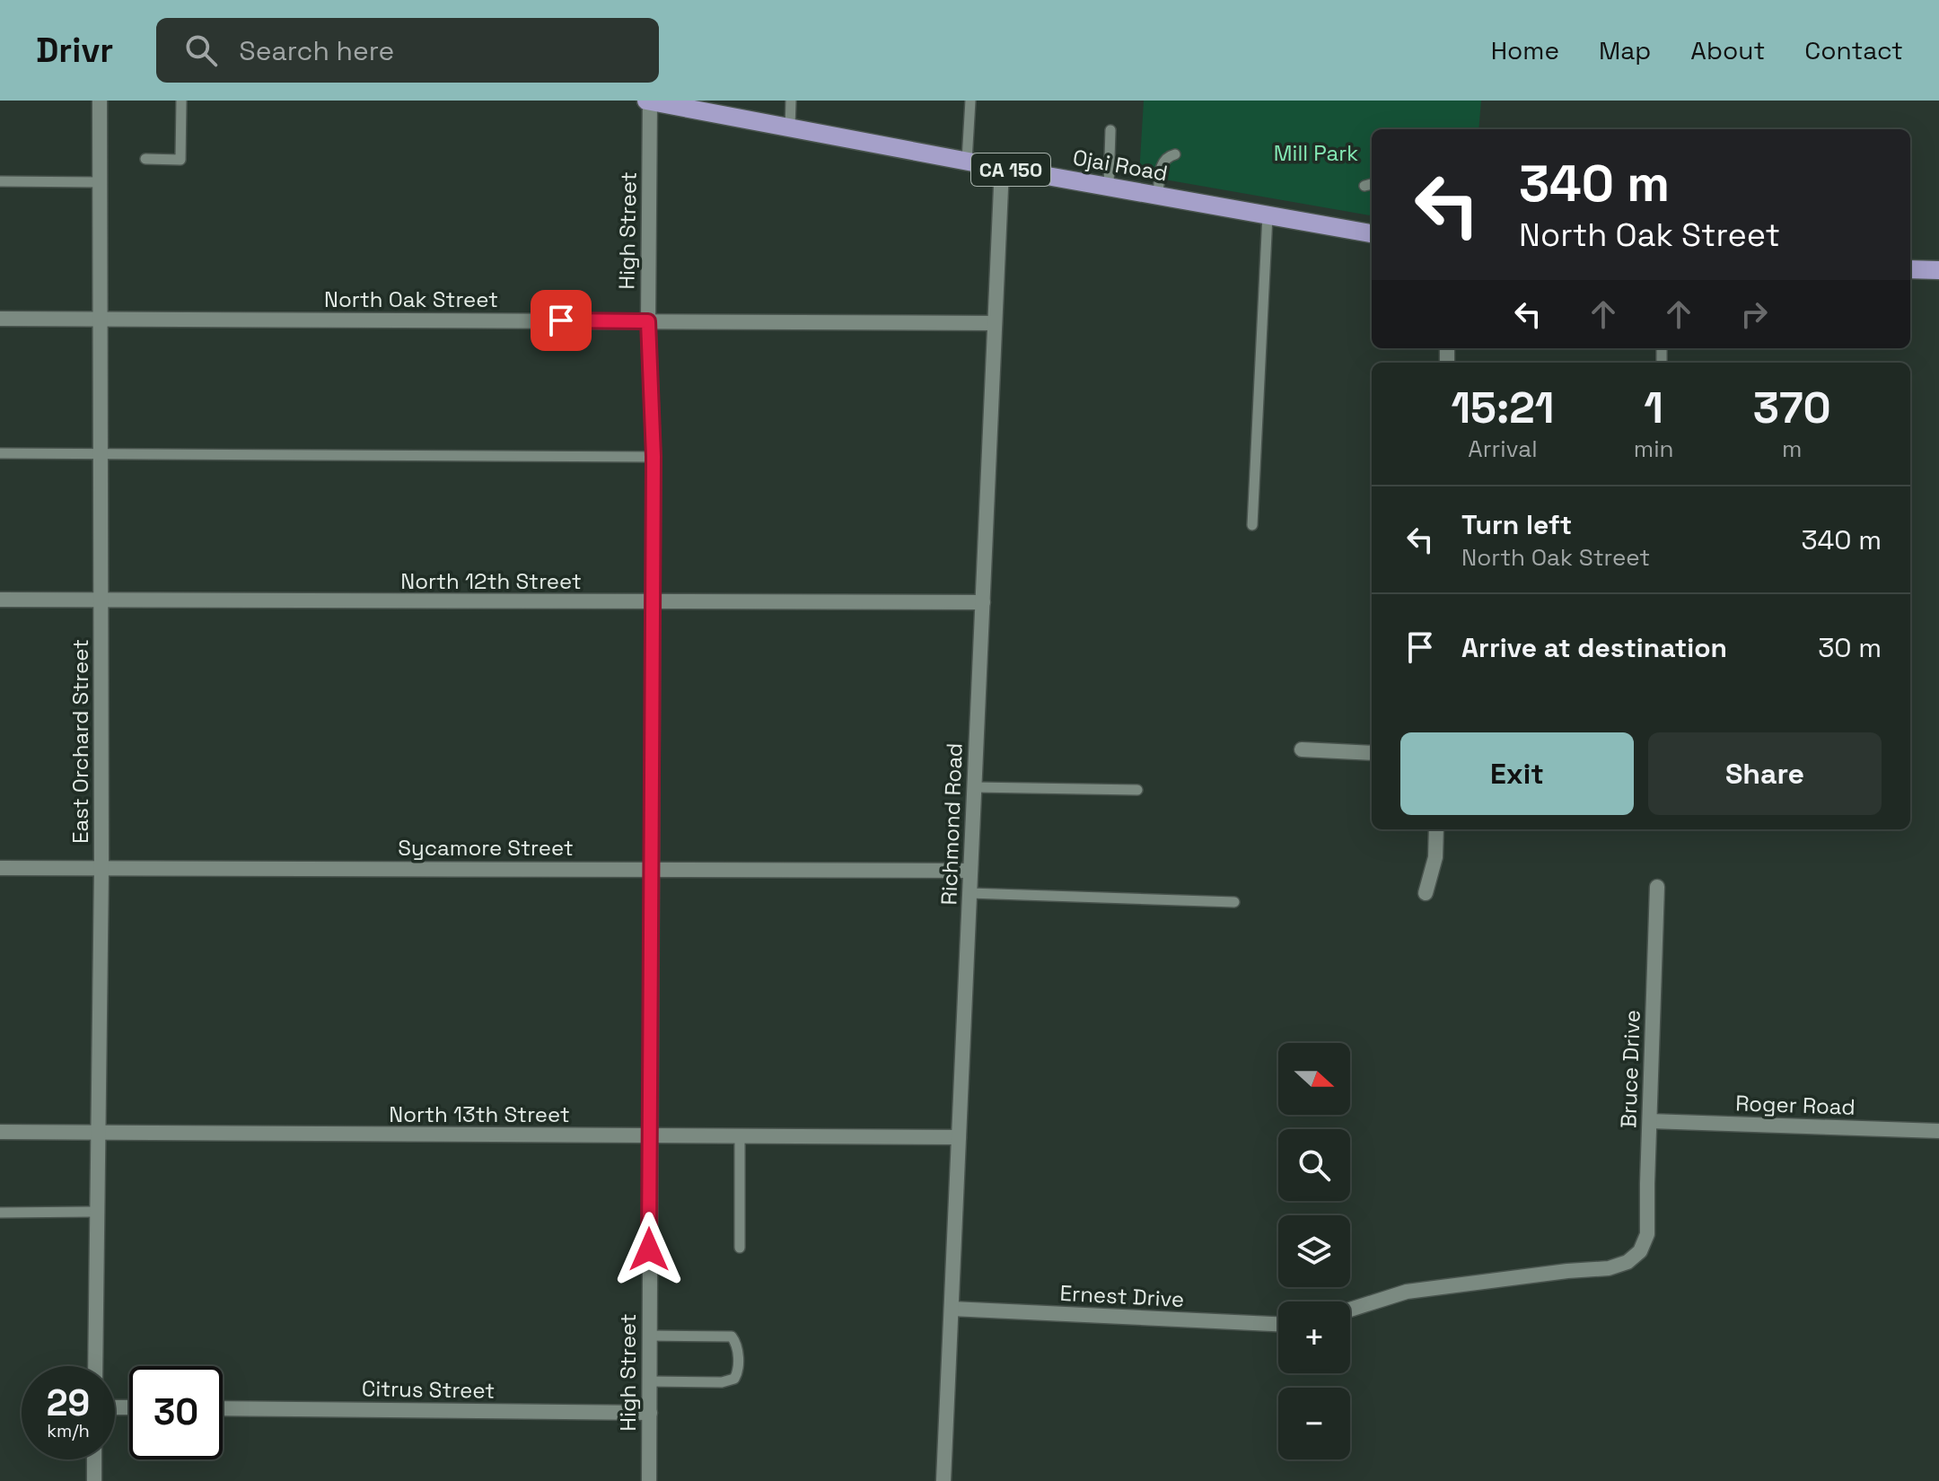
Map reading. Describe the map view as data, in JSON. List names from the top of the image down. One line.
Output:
{"streets":{"main road":["Ojai Road","CA 150"],"street":["High Street","North Oak Street","North 12th Street","East Orchard Street","Richmond Road","Sycamore Street","Bruce Drive","Roger Road","North 13th Street","Ernest Drive","Citrus Street"]},"crossings":[["Ojai Road","High Street"],["Ojai Road","Richmond Road"],["High Street","North Oak Street"],["High Street","North 12th Street"],["High Street","Sycamore Street"],["High Street","North 13th Street"],["High Street","Citrus Street"],["North Oak Street","East Orchard Street"],["North Oak Street","Richmond Road"],["North 12th Street","East Orchard Street"],["North 12th Street","Richmond Road"],["East Orchard Street","Sycamore Street"],["East Orchard Street","North 13th Street"],["Richmond Road","Sycamore Street"],["Richmond Road","North 13th Street"],["Richmond Road","Ernest Drive"],["Bruce Drive","Roger Road"]],"parks":["Mill Park"],"north":"right","page":{"header":"Drivr","search":"Search here","nav":["Home","Map","About","Contact"],"turn":["340 m","North Oak Street"],"eta":["15:21","Arrival","1","min","370","m"],"list":[{"name":"Turn left","note":"North Oak Street","value":"340 m"},{"name":"Arrive at destination","value":"30 m"}],"buttons":["Exit","Share"],"map_buttons":["+","−"],"speed":"29 km/h","limit":"30"}}
